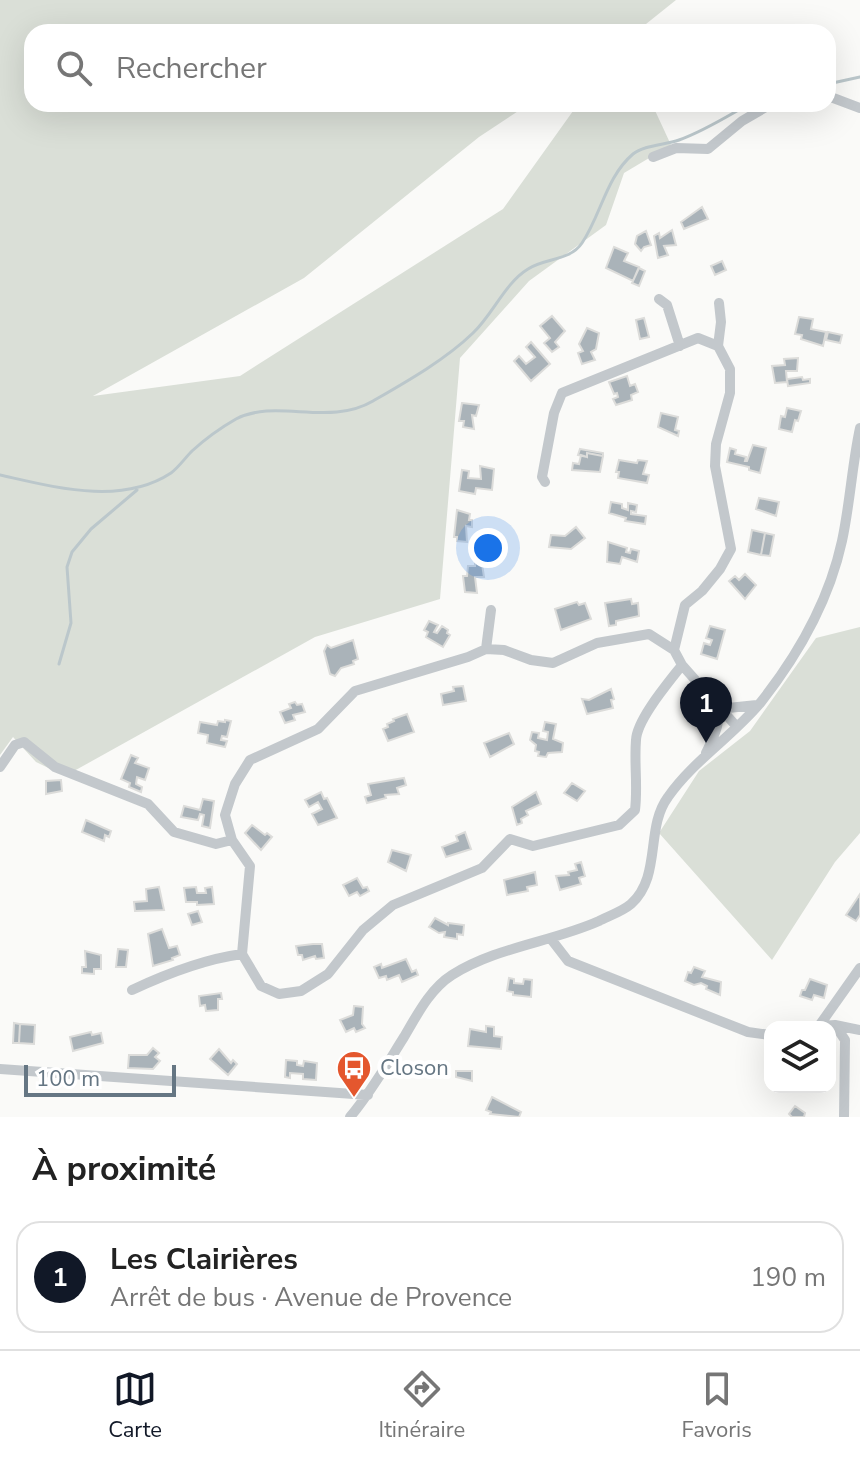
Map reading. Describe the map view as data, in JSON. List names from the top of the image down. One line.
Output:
{"places":{"bus stop":["Closon"]},"scale_bar":"100 m","page":{"search":"Rechercher","pins":"1","scale":"100 m","heading":"À proximité","list":[{"mark":"1","name":"Les Clairières","note":"Arrêt de bus · Avenue de Provence","value":"190 m"}],"nav":["Carte","Itinéraire","Favoris"]}}
